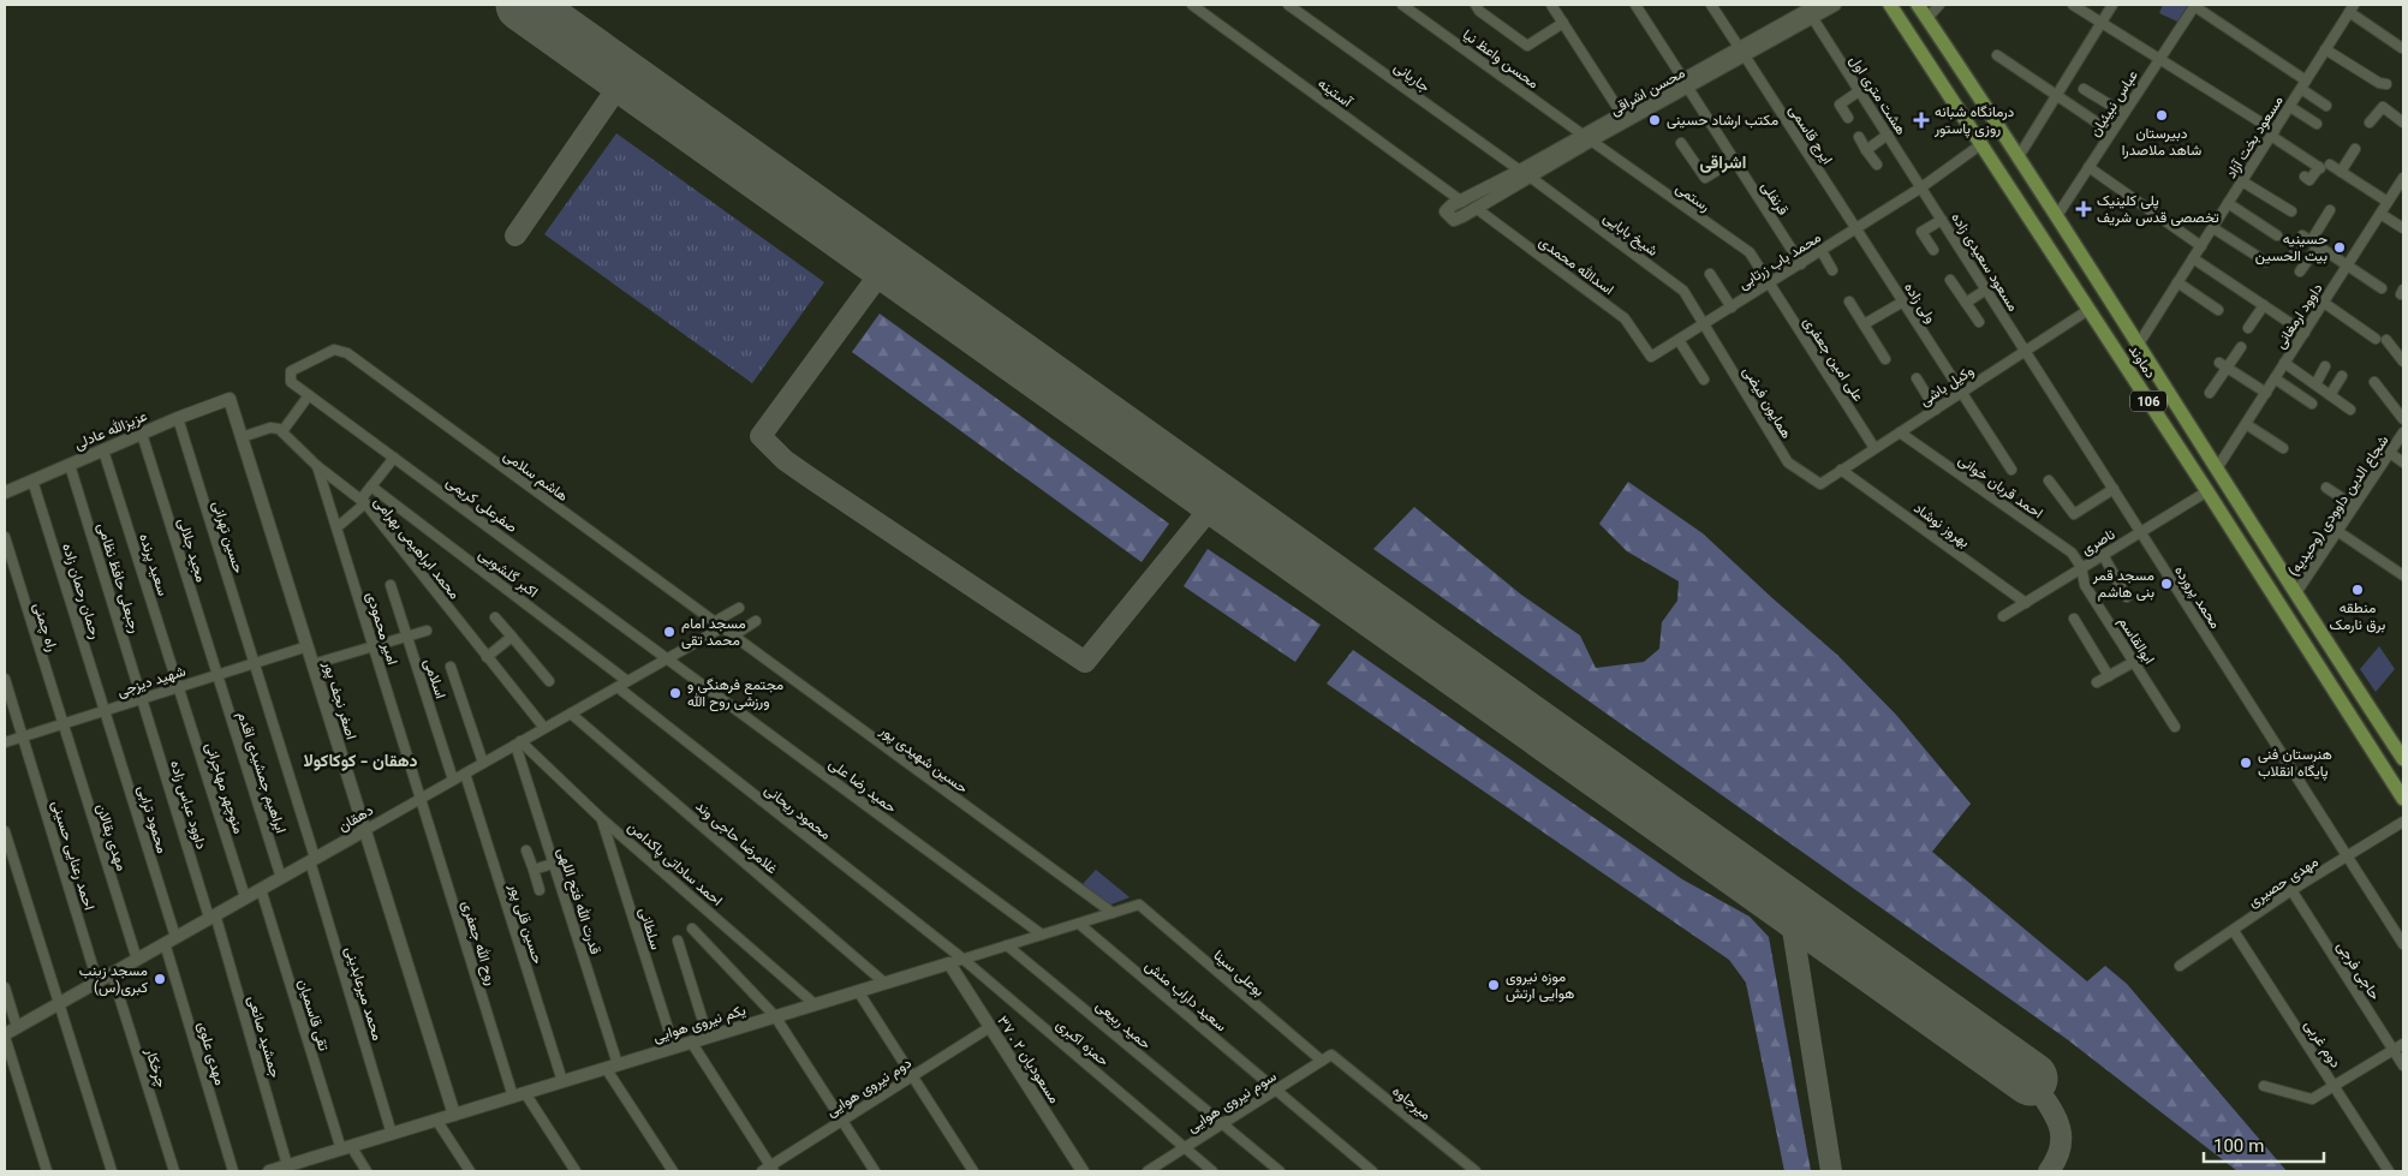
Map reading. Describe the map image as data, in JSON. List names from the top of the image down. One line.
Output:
{"streets":{"main road":["محسن اشراقی","دماوند","106","عزیزالله عادلی","اصغر نجف پور","دهقان","یکم نیروی هوایی","مسعودیان ۲ . ۳۷"],"street":["محسن واعظ نیا","جاریانی","آستینه","هشت متری اول","عباس نبیئیان","ایرج قاسمی","مسعود بخت آزاد","رستمی","قرنفلی","شیخ بابایی","محمد باب زرتابی","مسعود سعیدی زاده","اسدالله محمدی","ولی زاده","داوود ارمغانی","علی امین جعفری","وکیل باشی","همایون فیضی","هاشم سلامی","احمد قربان خوانی","صفرعلی کریمی","شجاع الدین داوودی (وحیدیه)","بهروز نوشاد","حسین تهرانی","ناصری","محمد ابراهیمی بهرامی","مجید جلالی","سعید پرنده","اکبر گلشویی","رجبعلی حافظ نظامی","رحمان رحمان زاده","محمد پرورده","راه چمنی","امیر محمودی","ابوالقاسم","اسلامی","شهید دیزجی","حسین شهیدی پور","ابراهیم جمشیدی اقدم","حمید رضا علی","منوچهر مهاجرانی","داوود عباس زاده","محمود ریحانی","محمود ترابی","مهدی بقالان","غلامرضا حاجی وند","احمد رعنایی حسینی","احمد ساداتی پاکدامن","مهدی حصیری","قدرت الله فتح اللهی","حسین قلی پور","سلطانی","روح الله جعفری","حاجی فرجی","بوعلی سینا","محمد میرعابدینی","سعید داراب منش","تقی قاسمیان","حمید ربیعی","جمشید صانعی","حمزه اکبری","دوم غربی","مهدی علوی","چرخکار","دوم نیروی هوایی","سوم نیروی هوایی","میرجاوه"]},"crossings":[["محسن واعظ نیا","محسن اشراقی"],["محسن واعظ نیا","رستمی"],["جاریانی","محسن اشراقی"],["جاریانی","شیخ بابایی"],["محسن اشراقی","آستینه"],["محسن اشراقی","هشت متری اول"],["محسن اشراقی","ایرج قاسمی"],["محسن اشراقی","رستمی"],["محسن اشراقی","قرنفلی"],["محسن اشراقی","شیخ بابایی"],["محسن اشراقی","اسدالله محمدی"],["هشت متری اول","محمد باب زرتابی"],["هشت متری اول","مسعود سعیدی زاده"],["عباس نبیئیان","دماوند"],["ایرج قاسمی","محمد باب زرتابی"],["ایرج قاسمی","ولی زاده"],["مسعود بخت آزاد","دماوند"],["رستمی","محمد باب زرتابی"],["رستمی","علی امین جعفری"],["قرنفلی","محمد باب زرتابی"],["شیخ بابایی","محمد باب زرتابی"],["شیخ بابایی","همایون فیضی"],["محمد باب زرتابی","مسعود سعیدی زاده"],["محمد باب زرتابی","اسدالله محمدی"],["محمد باب زرتابی","ولی زاده"],["محمد باب زرتابی","علی امین جعفری"],["محمد باب زرتابی","دماوند"],["محمد باب زرتابی","همایون فیضی"],["مسعود سعیدی زاده","وکیل باشی"],["مسعود سعیدی زاده","محمد پرورده"],["ولی زاده","وکیل باشی"],["داوود ارمغانی","دماوند"],["علی امین جعفری","وکیل باشی"],["دماوند","وکیل باشی"],["دماوند","شجاع الدین داوودی (وحیدیه)"],["دماوند","ناصری"],["وکیل باشی","همایون فیضی"],["وکیل باشی","احمد قربان خوانی"],["وکیل باشی","بهروز نوشاد"],["وکیل باشی","محمد پرورده"],["عزیزالله عادلی","حسین تهرانی"],["عزیزالله عادلی","مجید جلالی"],["عزیزالله عادلی","سعید پرنده"],["عزیزالله عادلی","رجبعلی حافظ نظامی"],["عزیزالله عادلی","رحمان رحمان زاده"],["عزیزالله عادلی","اصغر نجف پور"],["هاشم سلامی","صفرعلی کریمی"],["هاشم سلامی","حسین شهیدی پور"],["هاشم سلامی","دهقان"],["احمد قربان خوانی","ناصری"],["احمد قربان خوانی","ابوالقاسم"],["صفرعلی کریمی","حمید رضا علی"],["صفرعلی کریمی","دهقان"],["بهروز نوشاد","ناصری"],["حسین تهرانی","شهید دیزجی"],["حسین تهرانی","دهقان"],["حسین تهرانی","محمد میرعابدینی"],["ناصری","محمد پرورده"],["ناصری","ابوالقاسم"],["محمد ابراهیمی بهرامی","امیر محمودی"],["محمد ابراهیمی بهرامی","دهقان"],["مجید جلالی","شهید دیزجی"],["مجید جلالی","ابراهیم جمشیدی اقدم"],["سعید پرنده","شهید دیزجی"],["سعید پرنده","منوچهر مهاجرانی"],["اکبر گلشویی","دهقان"],["رجبعلی حافظ نظامی","شهید دیزجی"],["رجبعلی حافظ نظامی","داوود عباس زاده"],["رحمان رحمان زاده","شهید دیزجی"],["رحمان رحمان زاده","محمود ترابی"],["محمد پرورده","مهدی حصیری"],["راه چمنی","شهید دیزجی"],["راه چمنی","مهدی بقالان"],["امیر محمودی","دهقان"],["امیر محمودی","روح الله جعفری"],["اسلامی","دهقان"],["شهید دیزجی","اصغر نجف پور"],["شهید دیزجی","ابراهیم جمشیدی اقدم"],["شهید دیزجی","منوچهر مهاجرانی"],["شهید دیزجی","داوود عباس زاده"],["شهید دیزجی","محمود ترابی"],["شهید دیزجی","مهدی بقالان"],["شهید دیزجی","احمد رعنایی حسینی"],["اصغر نجف پور","دهقان"],["اصغر نجف پور","یکم نیروی هوایی"],["حسین شهیدی پور","دهقان"],["حسین شهیدی پور","یکم نیروی هوایی"],["ابراهیم جمشیدی اقدم","دهقان"],["حمید رضا علی","دهقان"],["حمید رضا علی","یکم نیروی هوایی"],["منوچهر مهاجرانی","دهقان"],["داوود عباس زاده","دهقان"],["داوود عباس زاده","جمشید صانعی"],["محمود ریحانی","دهقان"],["محمود ریحانی","یکم نیروی هوایی"],["محمود ریحانی","حمزه اکبری"],["دهقان","محمود ترابی"],["دهقان","مهدی بقالان"],["دهقان","غلامرضا حاجی وند"],["دهقان","احمد رعنایی حسینی"],["دهقان","احمد ساداتی پاکدامن"],["دهقان","قدرت الله فتح اللهی"],["دهقان","حسین قلی پور"],["دهقان","روح الله جعفری"],["دهقان","محمد میرعابدینی"],["دهقان","تقی قاسمیان"],["دهقان","جمشید صانعی"],["دهقان","مهدی علوی"],["دهقان","چرخکار"],["محمود ترابی","مهدی علوی"],["غلامرضا حاجی وند","یکم نیروی هوایی"],["احمد ساداتی پاکدامن","قدرت الله فتح اللهی"],["احمد ساداتی پاکدامن","سلطانی"],["احمد ساداتی پاکدامن","یکم نیروی هوایی"],["مهدی حصیری","حاجی فرجی"],["مهدی حصیری","دوم غربی"],["قدرت الله فتح اللهی","یکم نیروی هوایی"],["حسین قلی پور","یکم نیروی هوایی"],["سلطانی","یکم نیروی هوایی"],["روح الله جعفری","یکم نیروی هوایی"],["بوعلی سینا","یکم نیروی هوایی"],["بوعلی سینا","سوم نیروی هوایی"],["محمد میرعابدینی","یکم نیروی هوایی"],["سعید داراب منش","یکم نیروی هوایی"],["سعید داراب منش","سوم نیروی هوایی"],["تقی قاسمیان","یکم نیروی هوایی"],["یکم نیروی هوایی","حمید ربیعی"],["یکم نیروی هوایی","جمشید صانعی"],["یکم نیروی هوایی","حمزه اکبری"],["یکم نیروی هوایی","مسعودیان ۲ . ۳۷"],["حمید ربیعی","سوم نیروی هوایی"],["حمزه اکبری","سوم نیروی هوایی"],["مسعودیان ۲ . ۳۷","دوم نیروی هوایی"],["سوم نیروی هوایی","میرجاوه"]],"districts":["اشراقی","دهقان - کوکاکولا"],"places":{"other":["دبیرستان شاهد ملاصدرا","مکتب ارشاد حسینی","حسینیه بیت الحسین","مسجد قمر بنی هاشم","منطقه برق نارمک","مسجد امام محمد تقی","مجتمع فرهنگی و ورزشی روح الله","هنرستان فنی پایگاه انقلاب","مسجد زینب کبری(س)","موزه نیروی هوایی ارتش"],"health":["درمانگاه شبانه روزی پاستور","پلی کلینیک تخصصی قدس شریف"]},"scale_bar":"100 m"}
